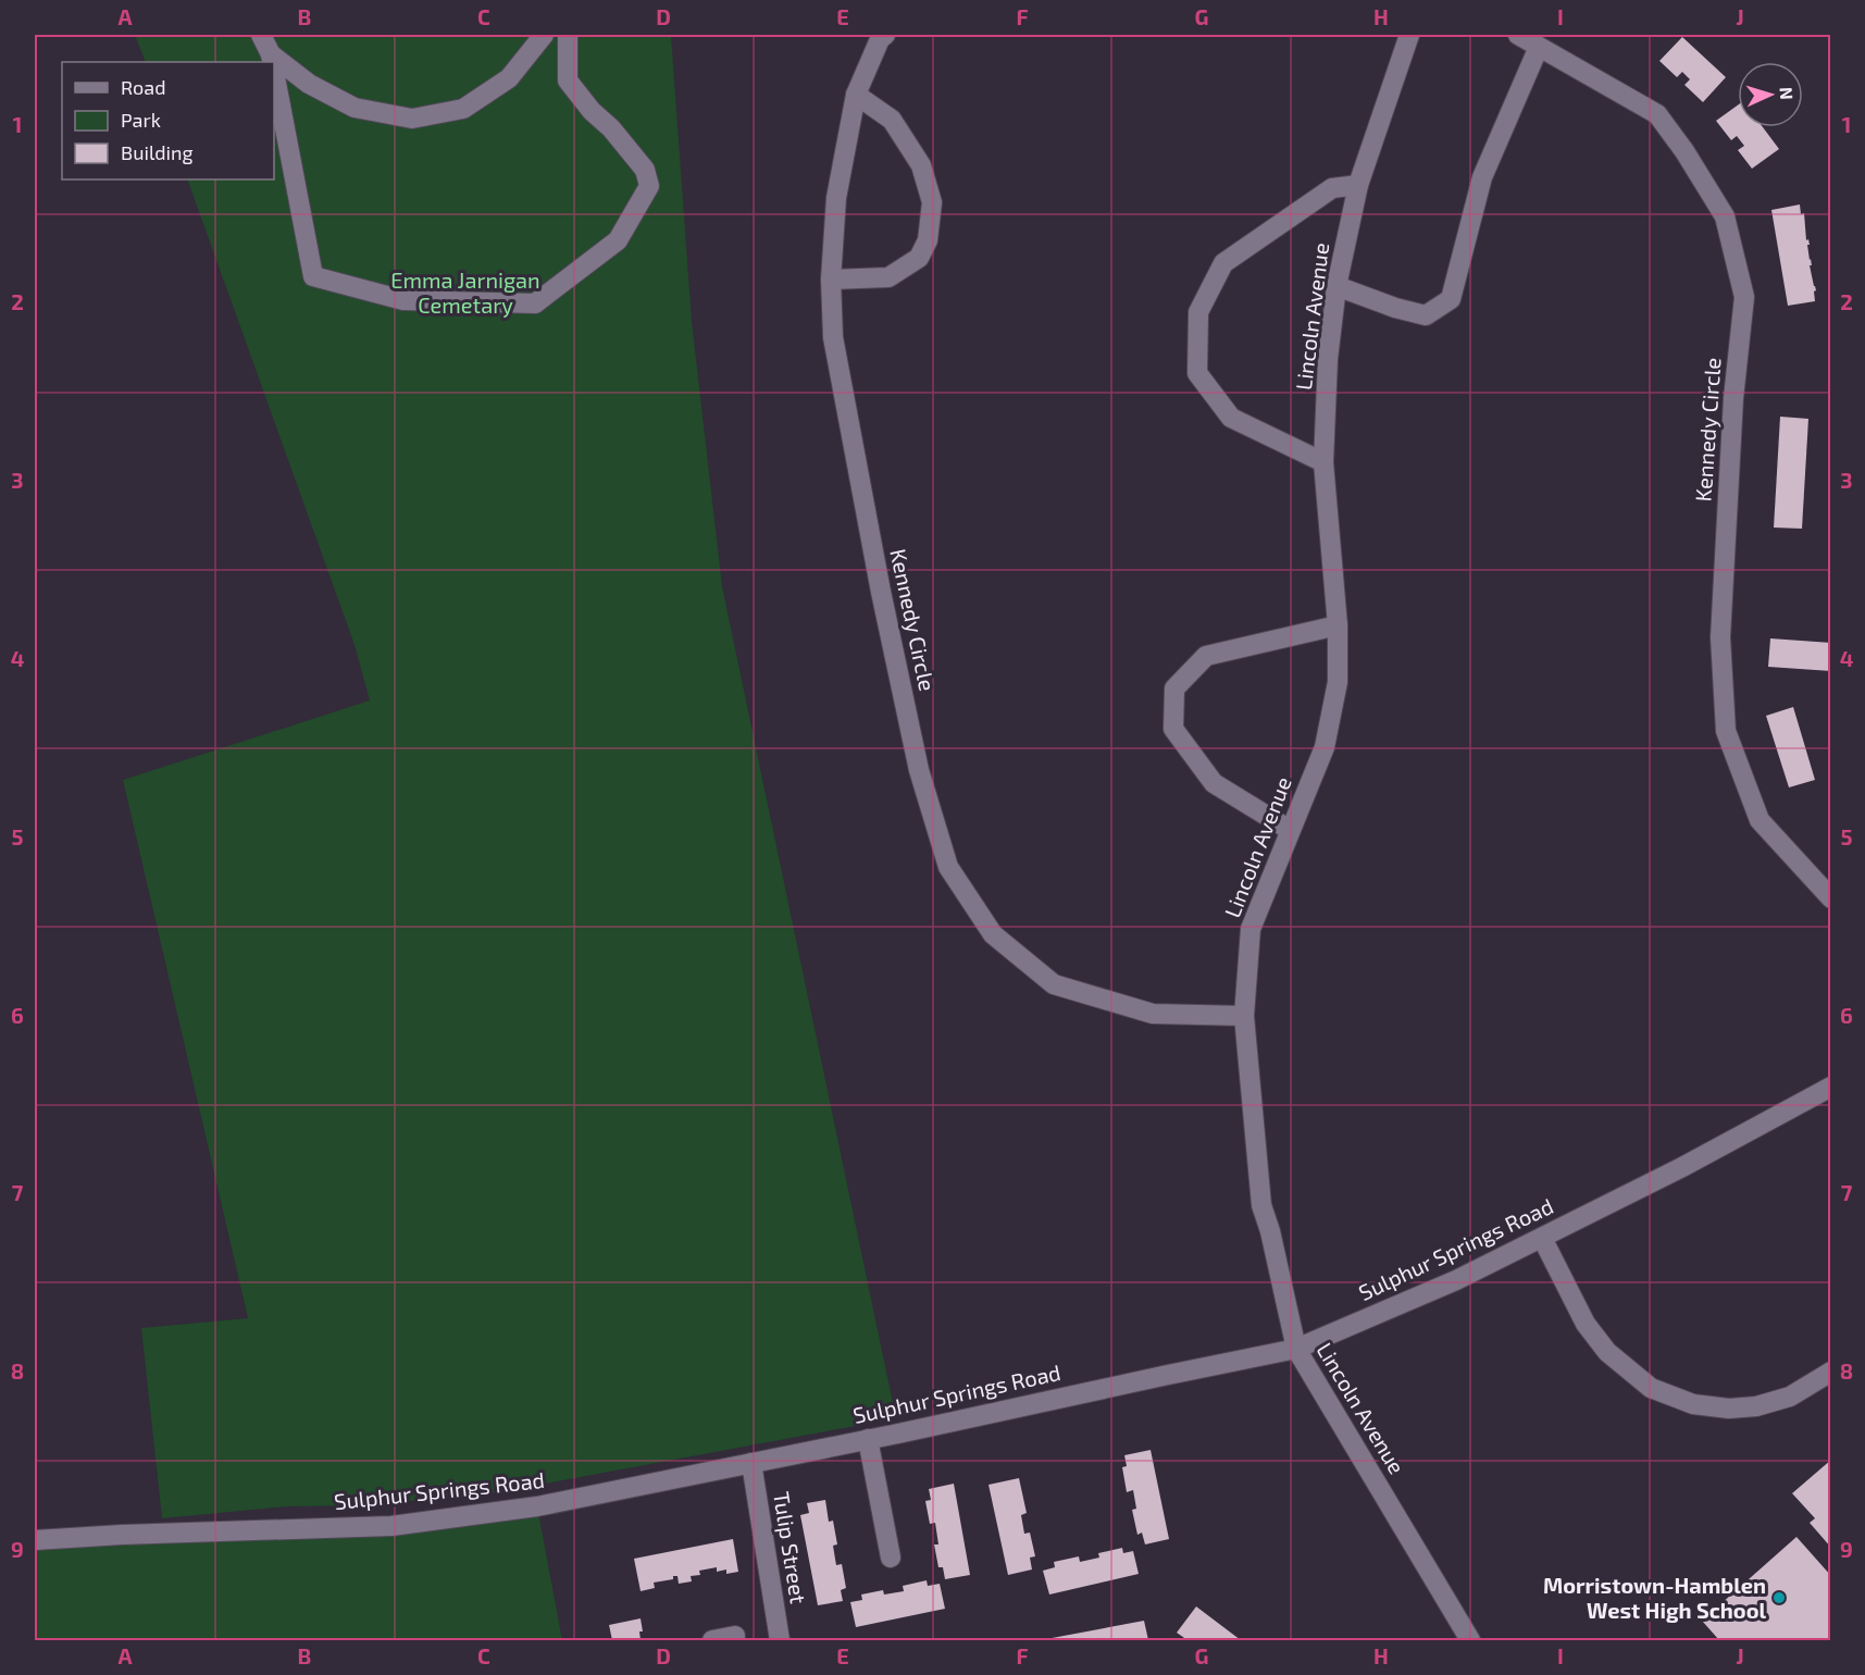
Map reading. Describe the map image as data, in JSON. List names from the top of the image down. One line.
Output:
{"streets":{"street":["Lincoln Avenue","Kennedy Circle","Sulphur Springs Road","Tulip Street"]},"crossings":[["Lincoln Avenue","Kennedy Circle"],["Lincoln Avenue","Sulphur Springs Road"],["Sulphur Springs Road","Tulip Street"]],"parks":["Emma Jarnigan Cemetary"],"places":["Morristown-Hamblen West High School"],"legend":["Road","Park","Building"],"north":"right","grid":{"columns":["A","B","C","D","E","F","G","H","I","J"],"rows":["1","2","3","4","5","6","7","8","9"]}}
